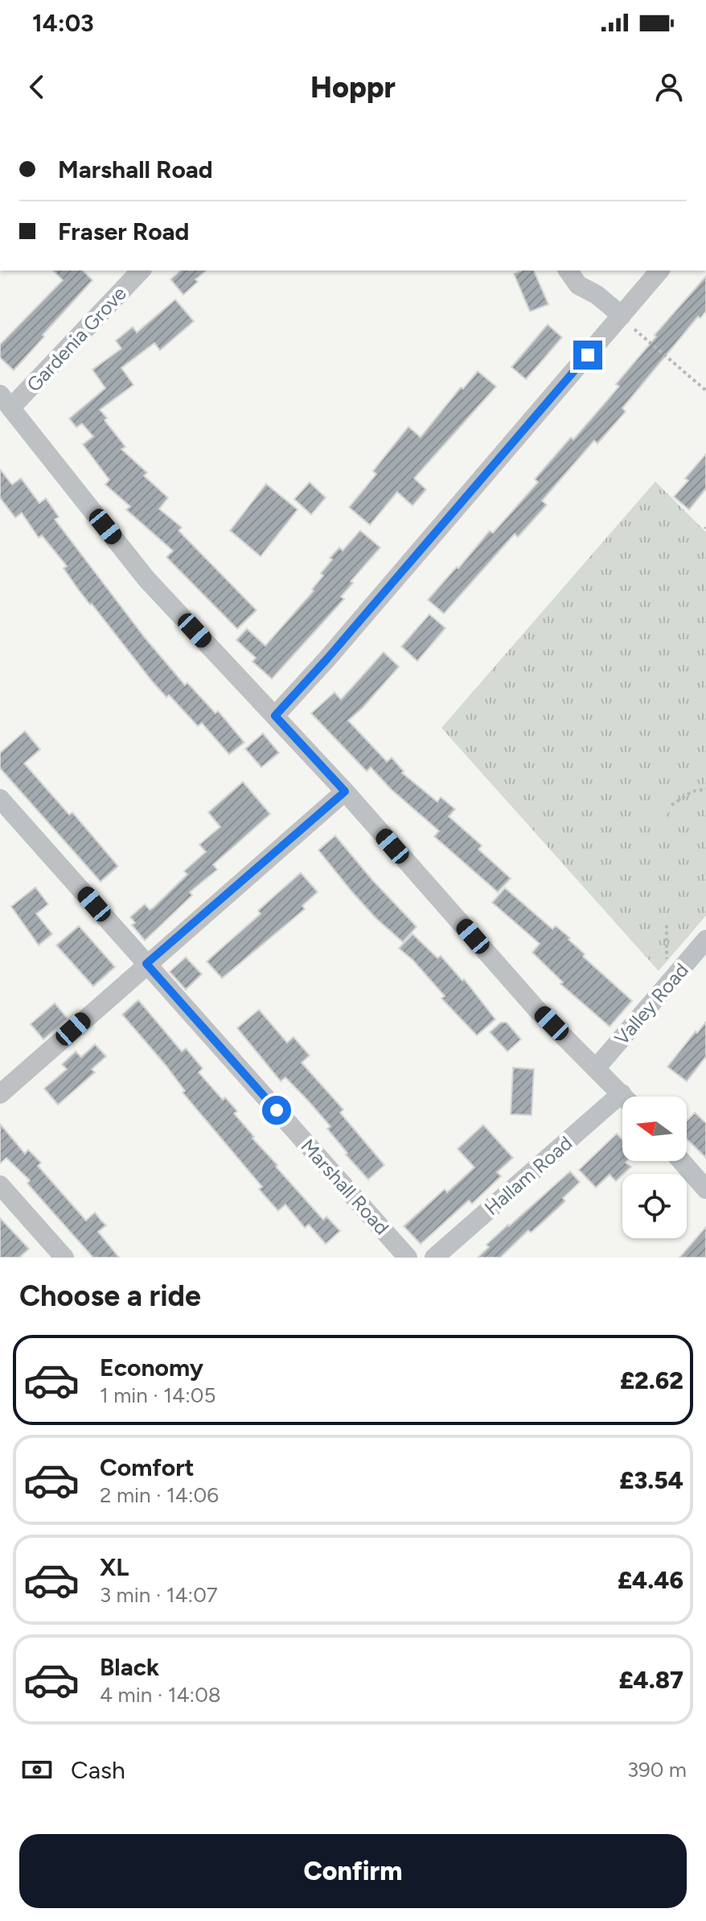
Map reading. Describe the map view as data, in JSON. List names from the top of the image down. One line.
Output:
{"streets":{"street":["Gardenia Grove","Valley Road","Hallam Road","Marshall Road"]},"north":"left","page":{"status":"14:03","header":"Hoppr","banner":["Marshall Road","Fraser Road"],"heading":"Choose a ride","list":[{"name":"Economy","note":"1 min · 14:05","value":"£2.62"},{"name":"Comfort","note":"2 min · 14:06","value":"£3.54"},{"name":"XL","note":"3 min · 14:07","value":"£4.46"},{"name":"Black","note":"4 min · 14:08","value":"£4.87"}],"pay":["Cash","390 m"],"buttons":"Confirm"}}
